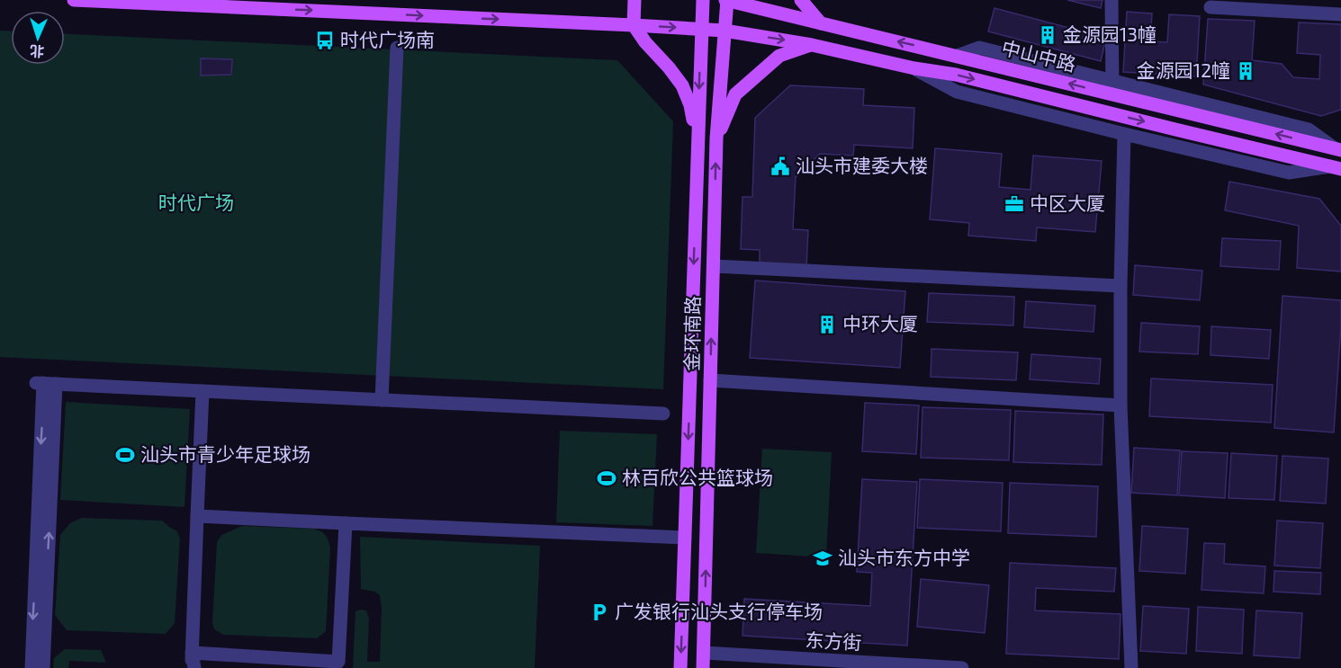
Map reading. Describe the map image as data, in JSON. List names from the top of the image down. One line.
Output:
{"streets":{"main road":["中山中路","金环南路"],"street":["东方街"]},"crossings":[["中山中路","金环南路"],["金环南路","东方街"]],"parks":["时代广场"],"places":{"building":["金源园13幢","金源园12幢","中环大厦"],"bus stop":["时代广场南"],"public building":["汕头市建委大楼"],"office":["中区大厦"],"sports":["汕头市青少年足球场","林百欣公共篮球场"],"school or university":["汕头市东方中学"],"parking":["广发银行汕头支行停车场"]},"north":"bottom"}
